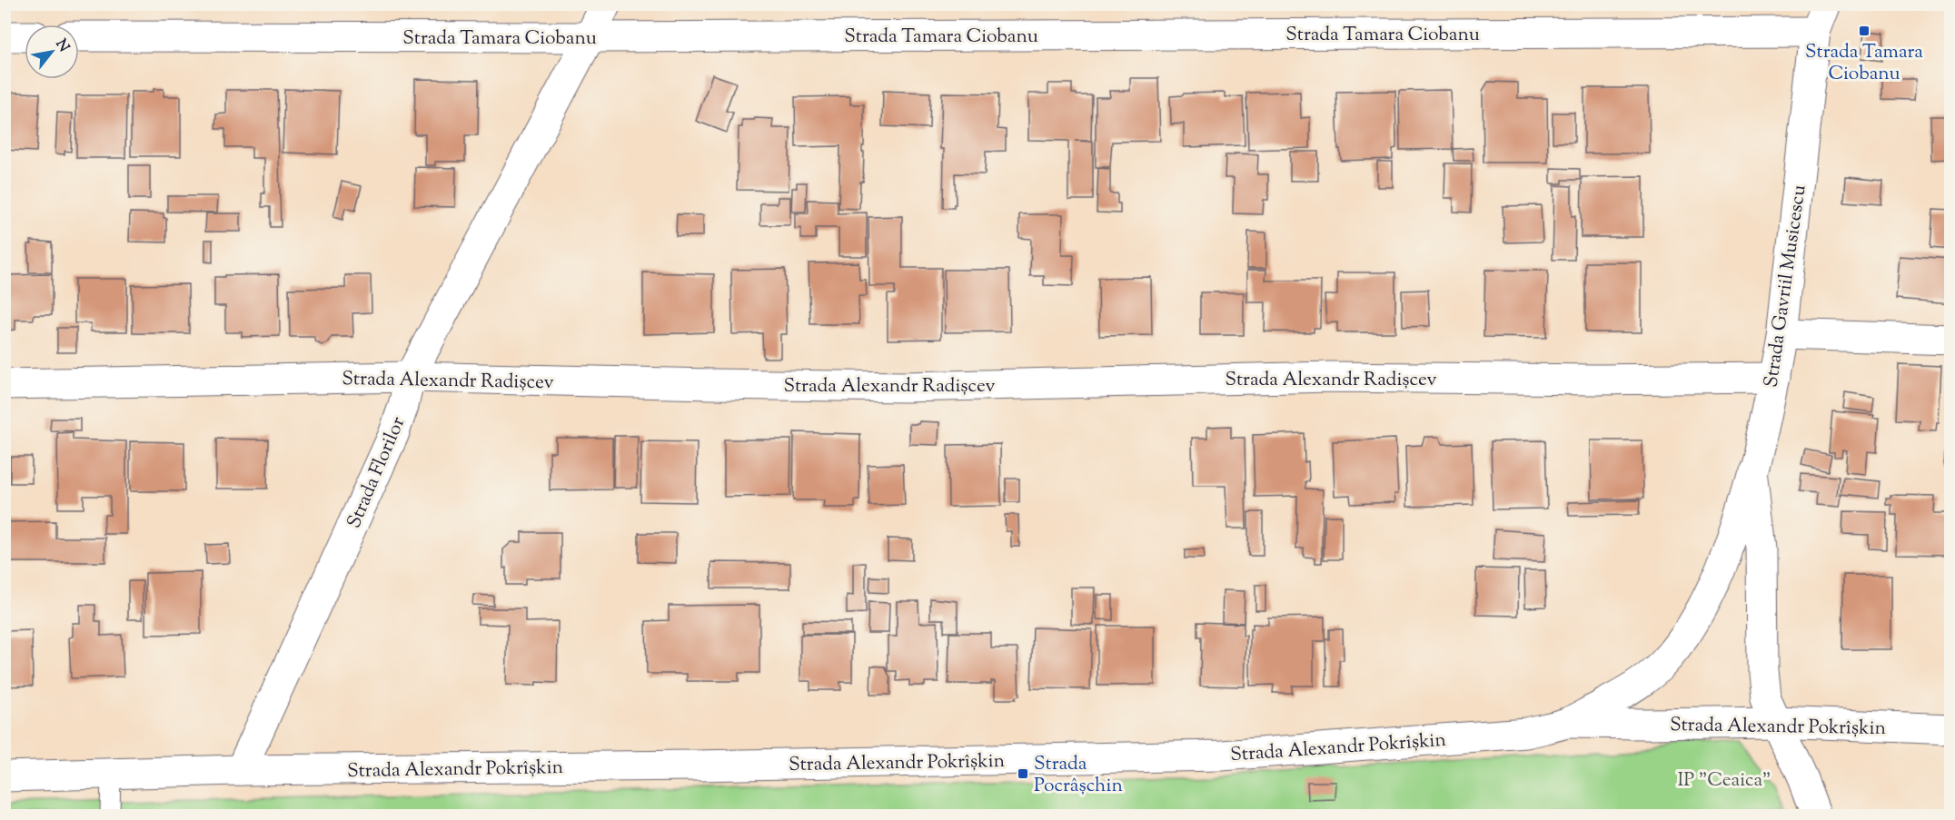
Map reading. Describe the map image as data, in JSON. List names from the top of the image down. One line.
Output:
{"streets":{"street":["Strada Tamara Ciobanu","Strada Gavriil Musicescu","Strada Alexandr Radișcev","Strada Florilor","Strada Alexandr Pokrîșkin"]},"crossings":[["Strada Tamara Ciobanu","Strada Gavriil Musicescu"],["Strada Tamara Ciobanu","Strada Florilor"],["Strada Gavriil Musicescu","Strada Alexandr Radișcev"],["Strada Gavriil Musicescu","Strada Alexandr Pokrîșkin"],["Strada Alexandr Radișcev","Strada Florilor"],["Strada Florilor","Strada Alexandr Pokrîșkin"]],"parks":["IP \"Ceaica\""],"places":{"transit":["Strada Tamara Ciobanu","Strada Pocrâşchin"]},"north":"top right"}
